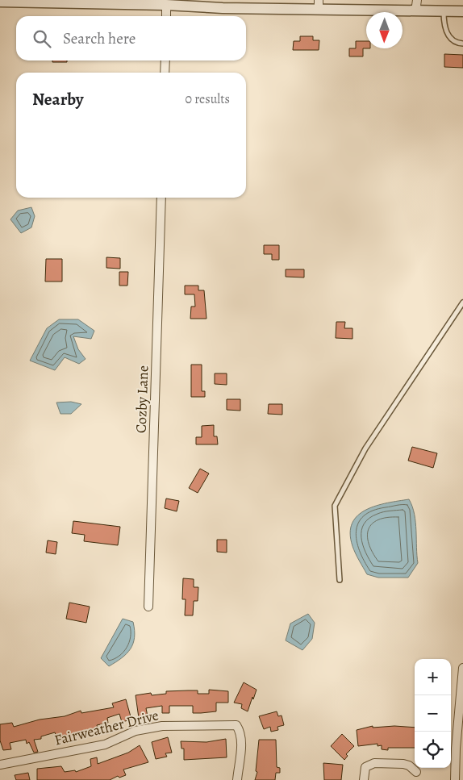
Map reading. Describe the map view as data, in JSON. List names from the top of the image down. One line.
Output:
{"streets":{"street":["Cozby Lane","Fairweather Drive"]},"north":"bottom","page":{"search":"Search here","heading":["Nearby","0 results"],"map_buttons":["+","−"]}}
